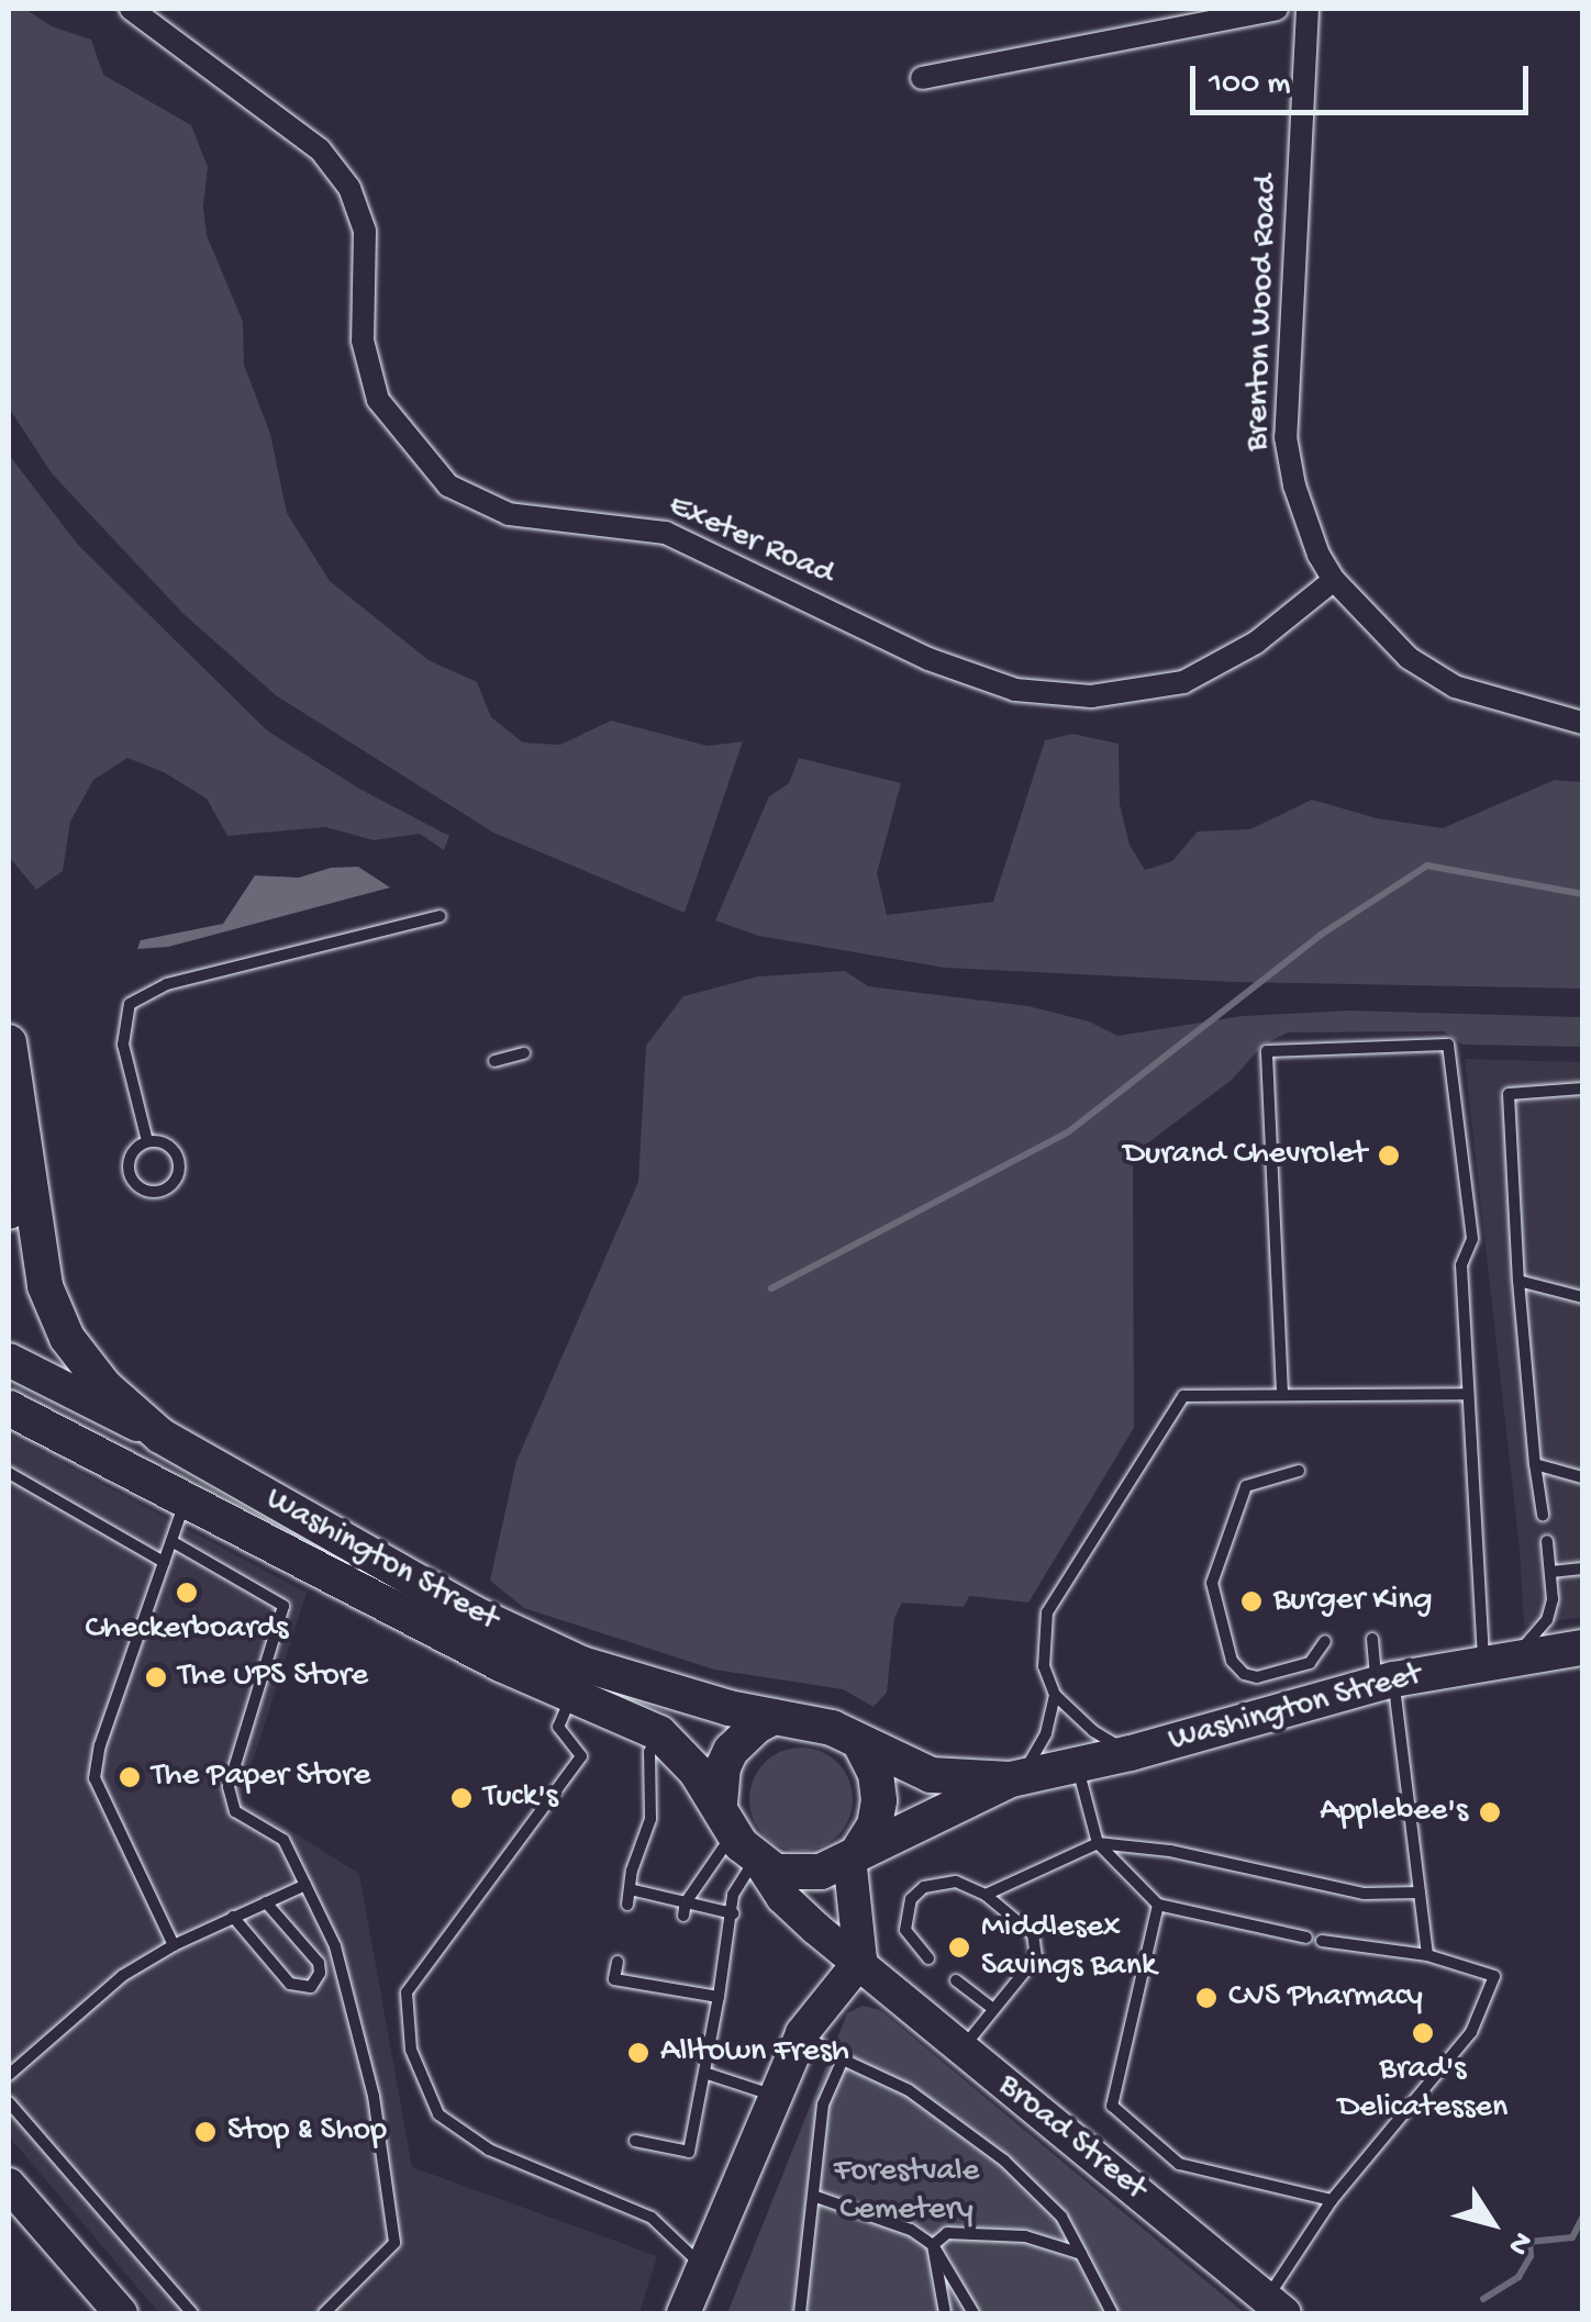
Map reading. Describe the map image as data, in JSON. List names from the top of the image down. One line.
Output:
{"streets":{"main road":["Washington Street","Broad Street"],"street":["Brenton Wood Road","Exeter Road"]},"crossings":[["Brenton Wood Road","Exeter Road"],["Washington Street","Broad Street"]],"parks":["Forestvale Cemetery"],"places":["Durand Chevrolet","Checkerboards","Burger King","The UPS Store","The Paper Store","Tuck's","Applebee's","Middlesex Savings Bank","CVS Pharmacy","Brad's Delicatessen","Alltown Fresh","Stop & Shop"],"scale_bar":"100 m","north":"bottom right"}
